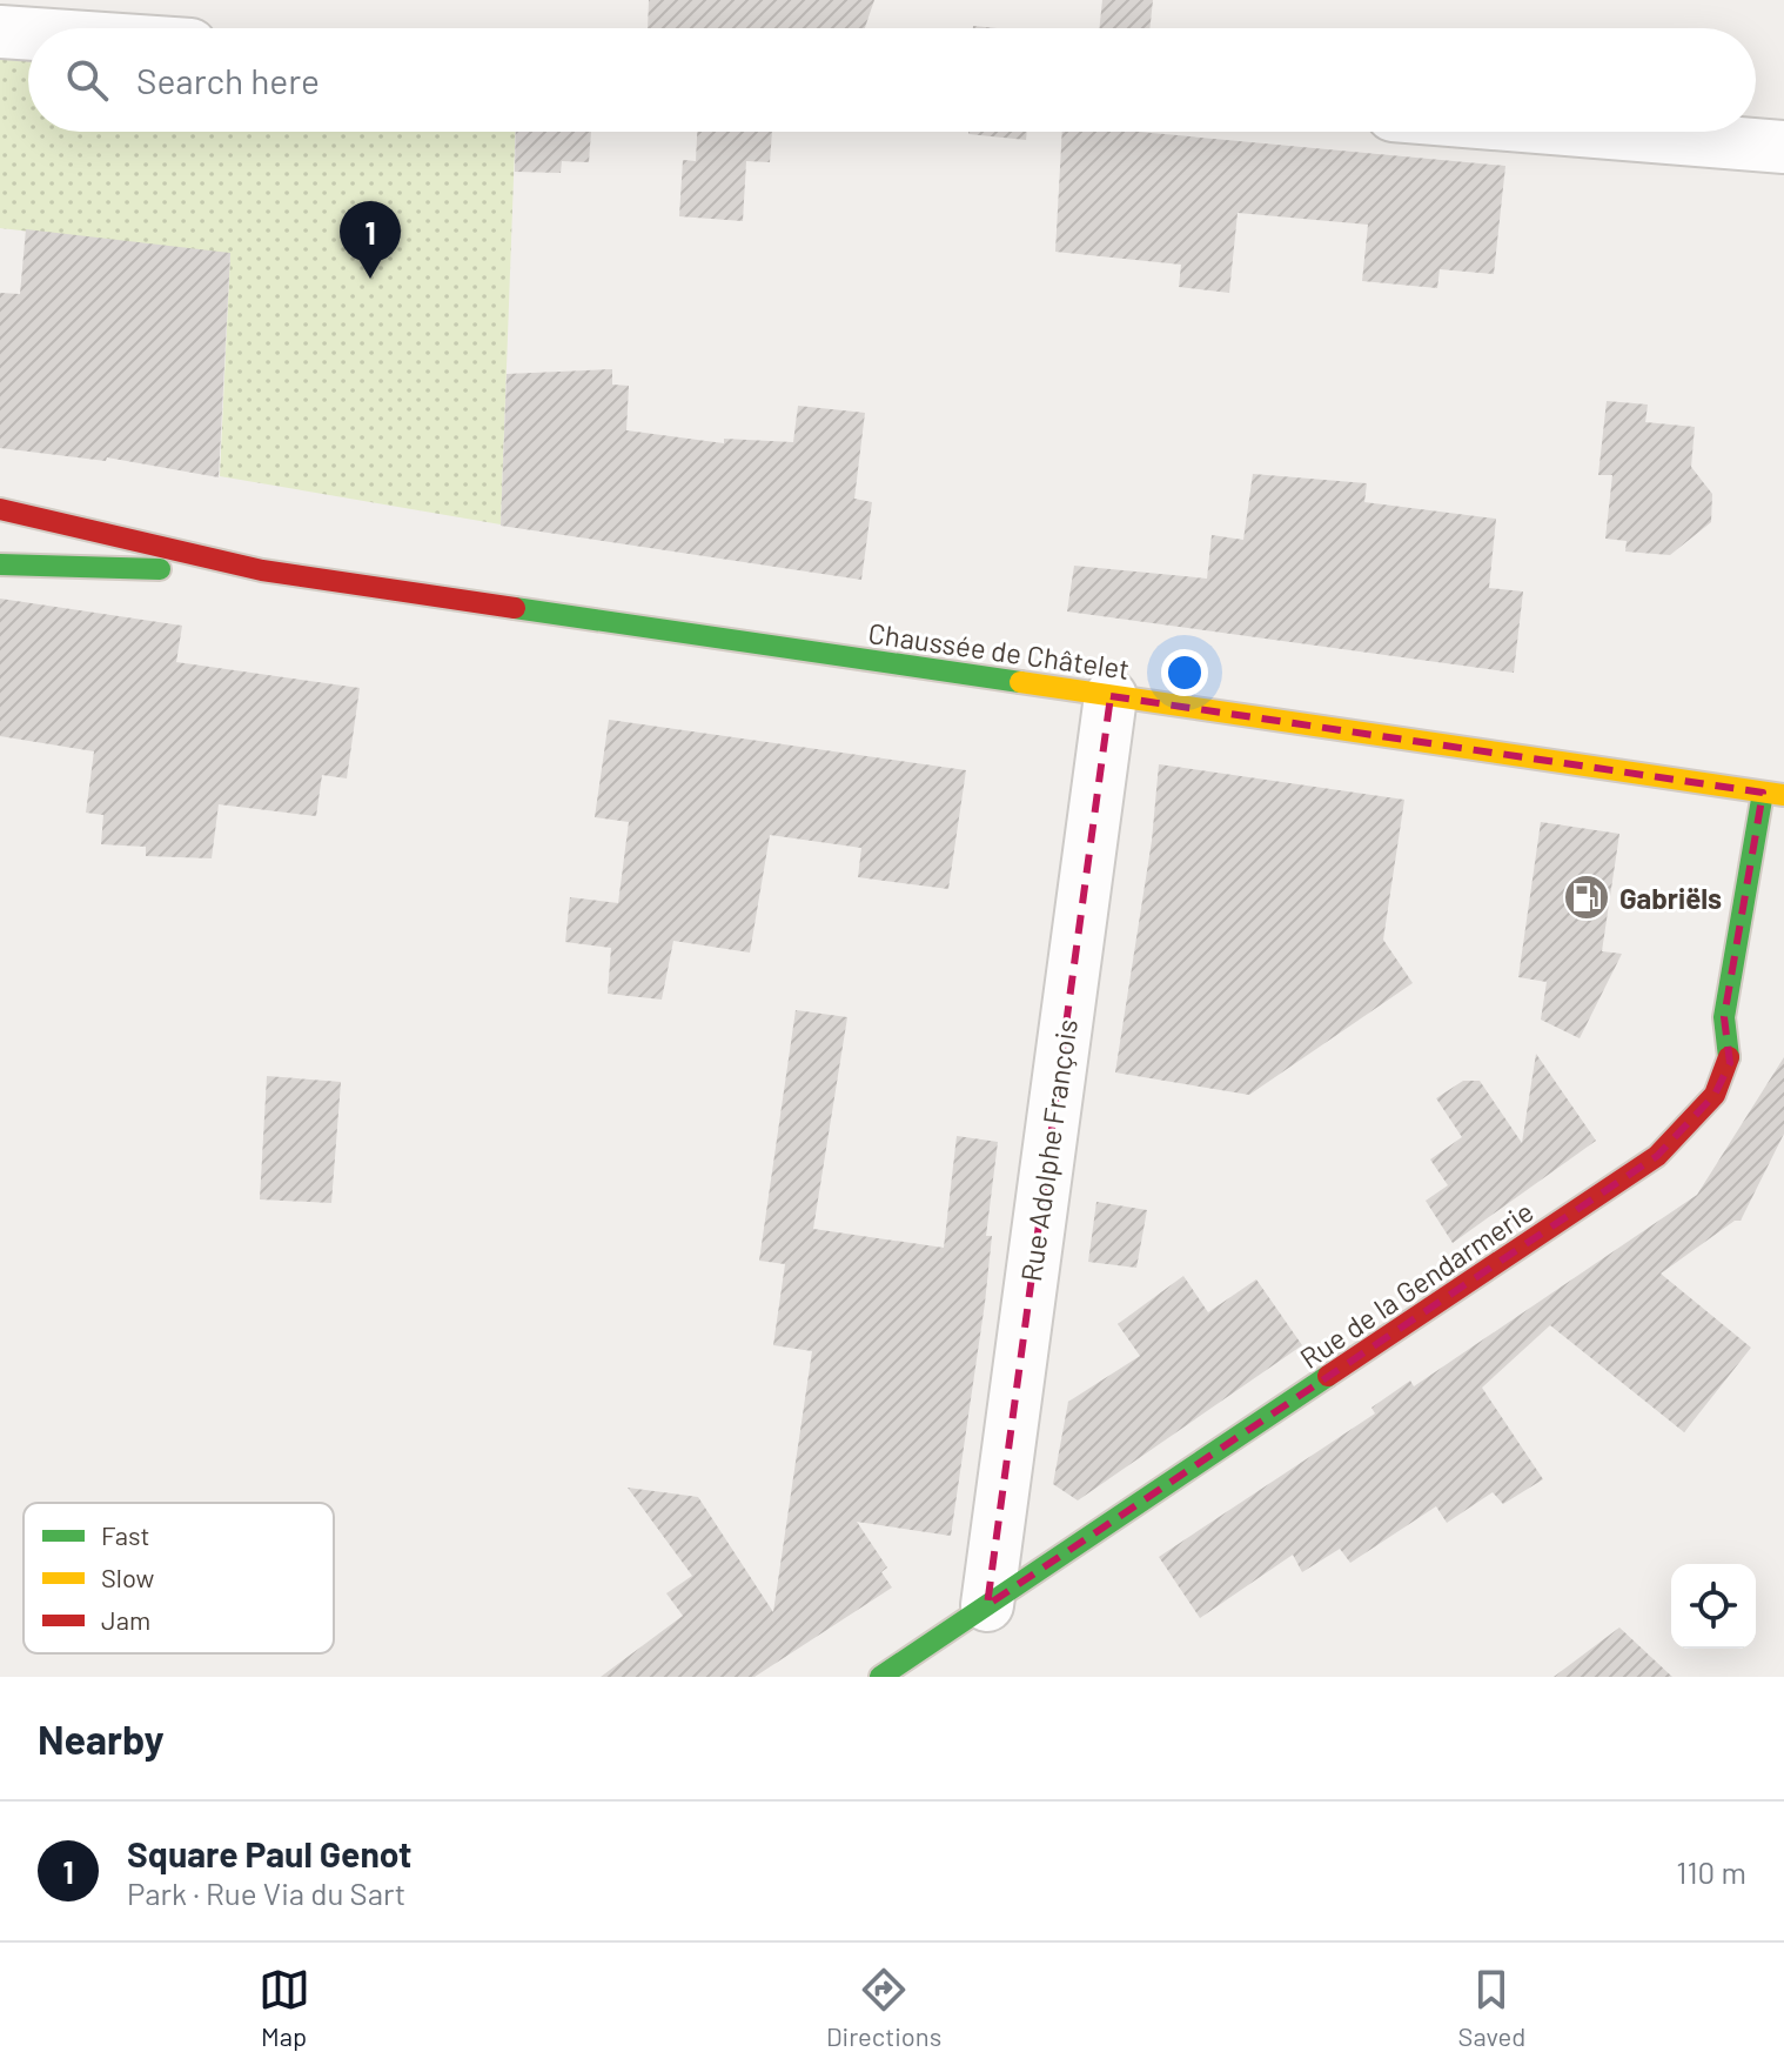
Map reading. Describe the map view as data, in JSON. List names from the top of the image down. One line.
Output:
{"streets":{"main road":["Chaussée de Châtelet","Rue de la Gendarmerie"],"street":["Rue Adolphe François"]},"crossings":[["Chaussée de Châtelet","Rue Adolphe François"],["Chaussée de Châtelet","Rue de la Gendarmerie"],["Rue Adolphe François","Rue de la Gendarmerie"]],"places":{"fuel station":["Gabriëls"]},"legend":["Fast","Slow","Jam"],"page":{"search":"Search here","pins":"1","heading":"Nearby","list":[{"mark":"1","name":"Square Paul Genot","note":"Park · Rue Via du Sart","value":"110 m"}],"nav":["Map","Directions","Saved"]}}
